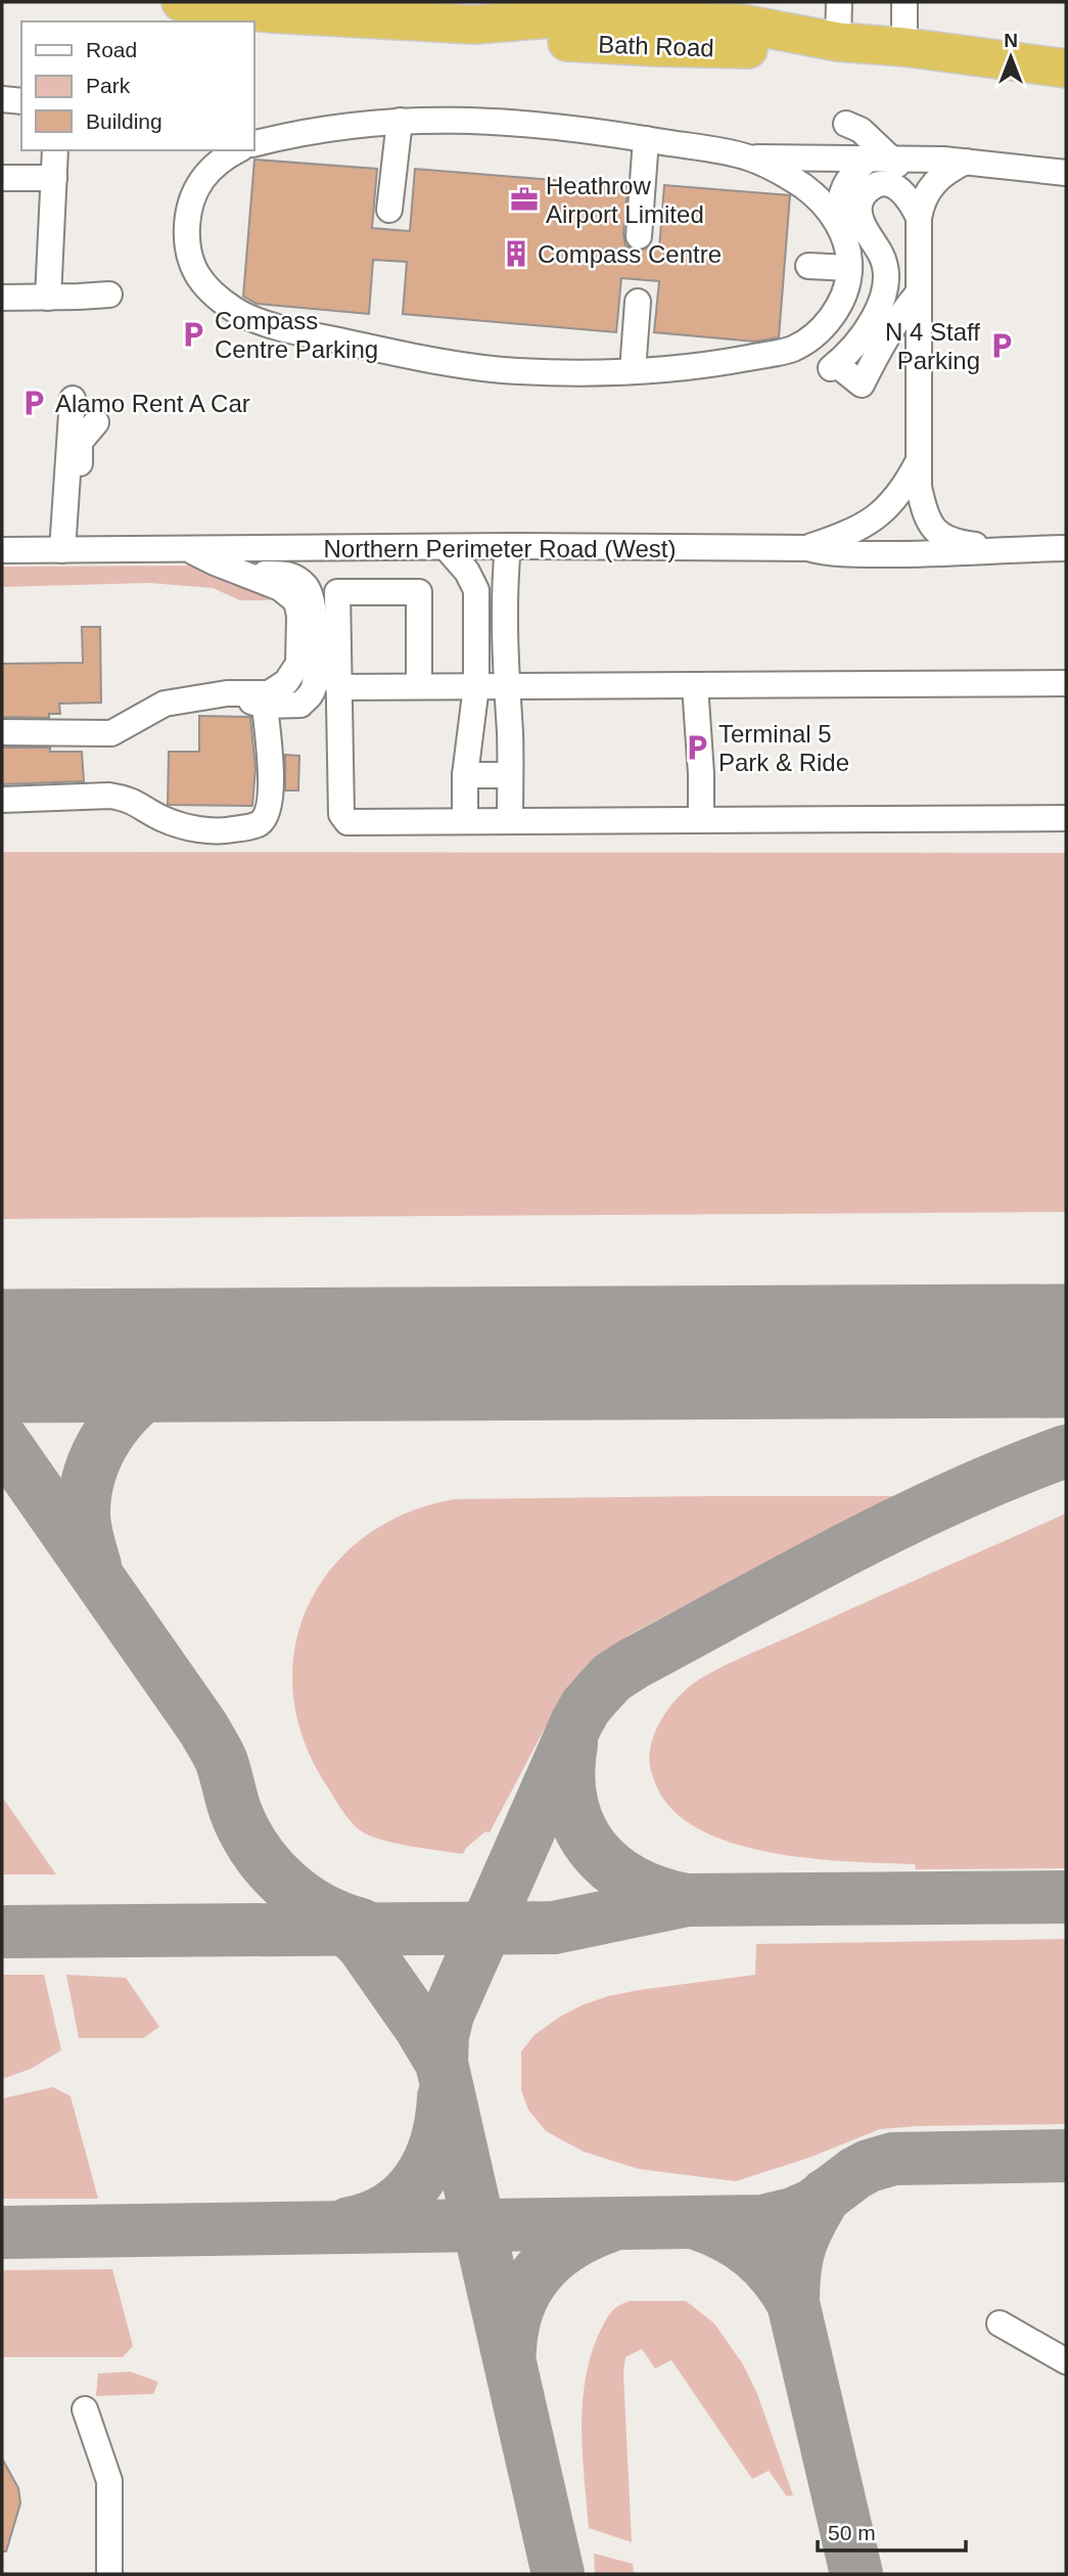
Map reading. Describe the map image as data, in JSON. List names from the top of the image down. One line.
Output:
{"streets":{"highway":["Bath Road"],"street":["Northern Perimeter Road (West)"]},"places":{"office":["Heathrow Airport Limited"],"building":["Compass Centre"],"parking":["Compass Centre Parking","N 4 Staff Parking","Alamo Rent A Car","Terminal 5 Park & Ride"]},"legend":["Road","Park","Building"],"scale_bar":"50 m","north":"top"}
